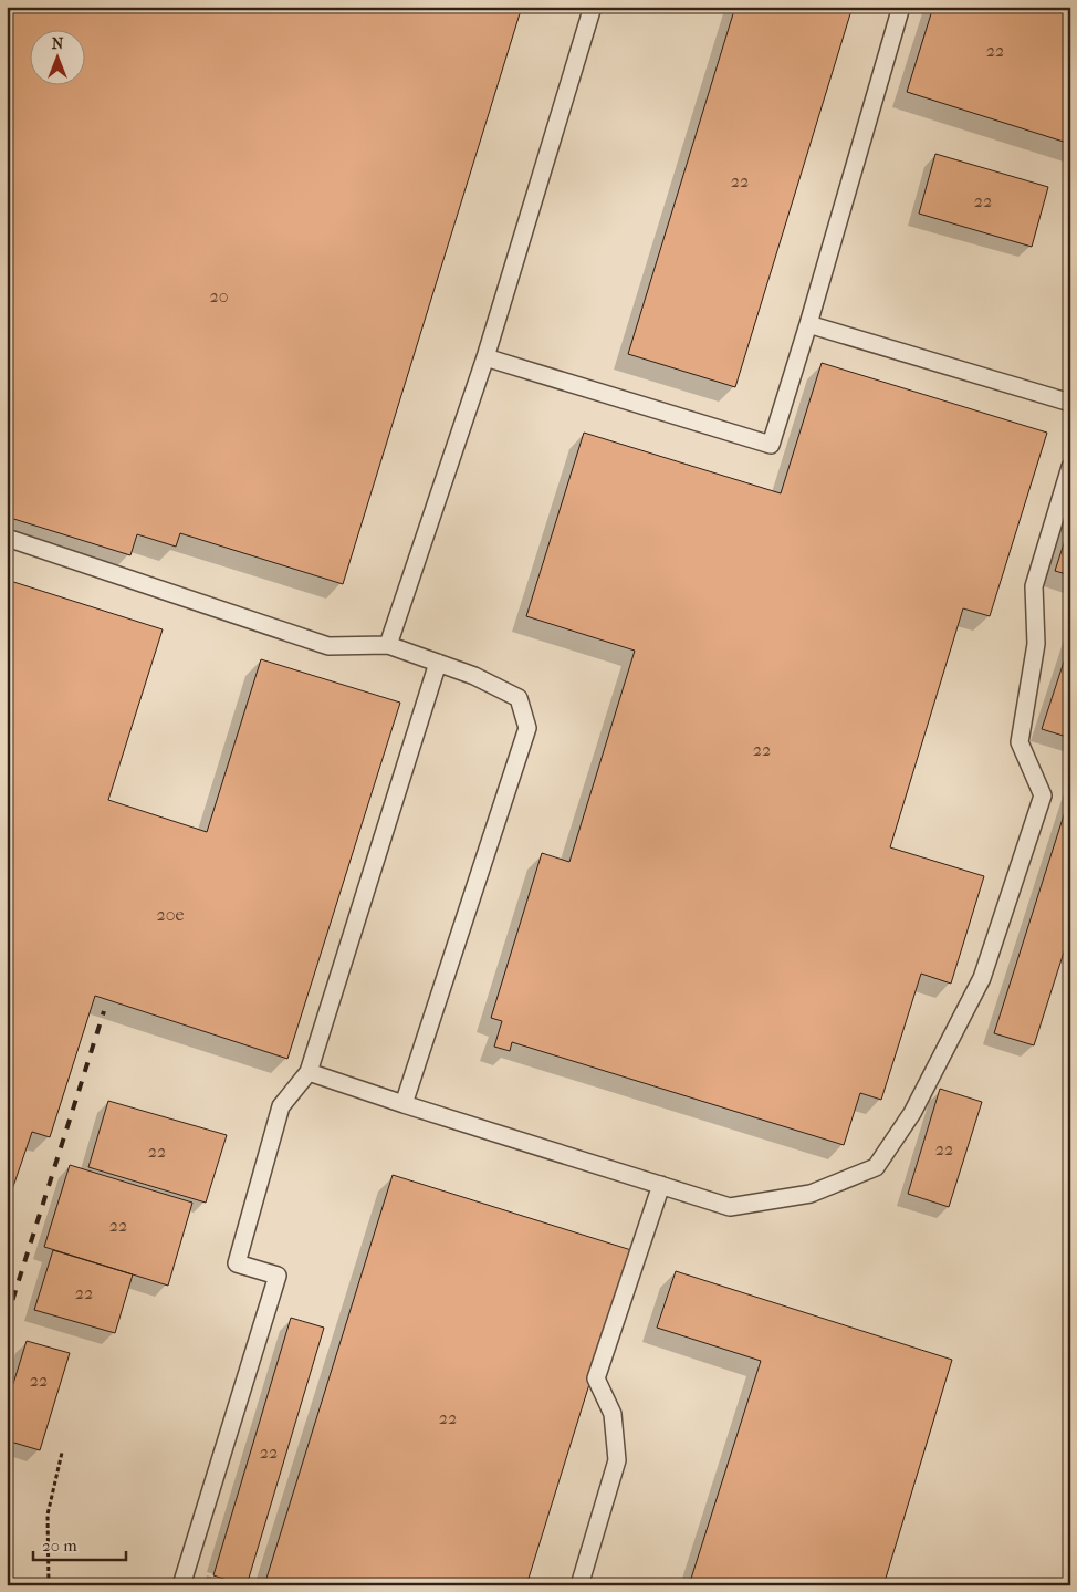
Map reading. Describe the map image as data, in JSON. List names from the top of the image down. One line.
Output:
{"house_numbers":["22","22","22","20","22","20e","22","22","22","22","22","22","22"],"scale_bar":"20 m","north":"top"}
